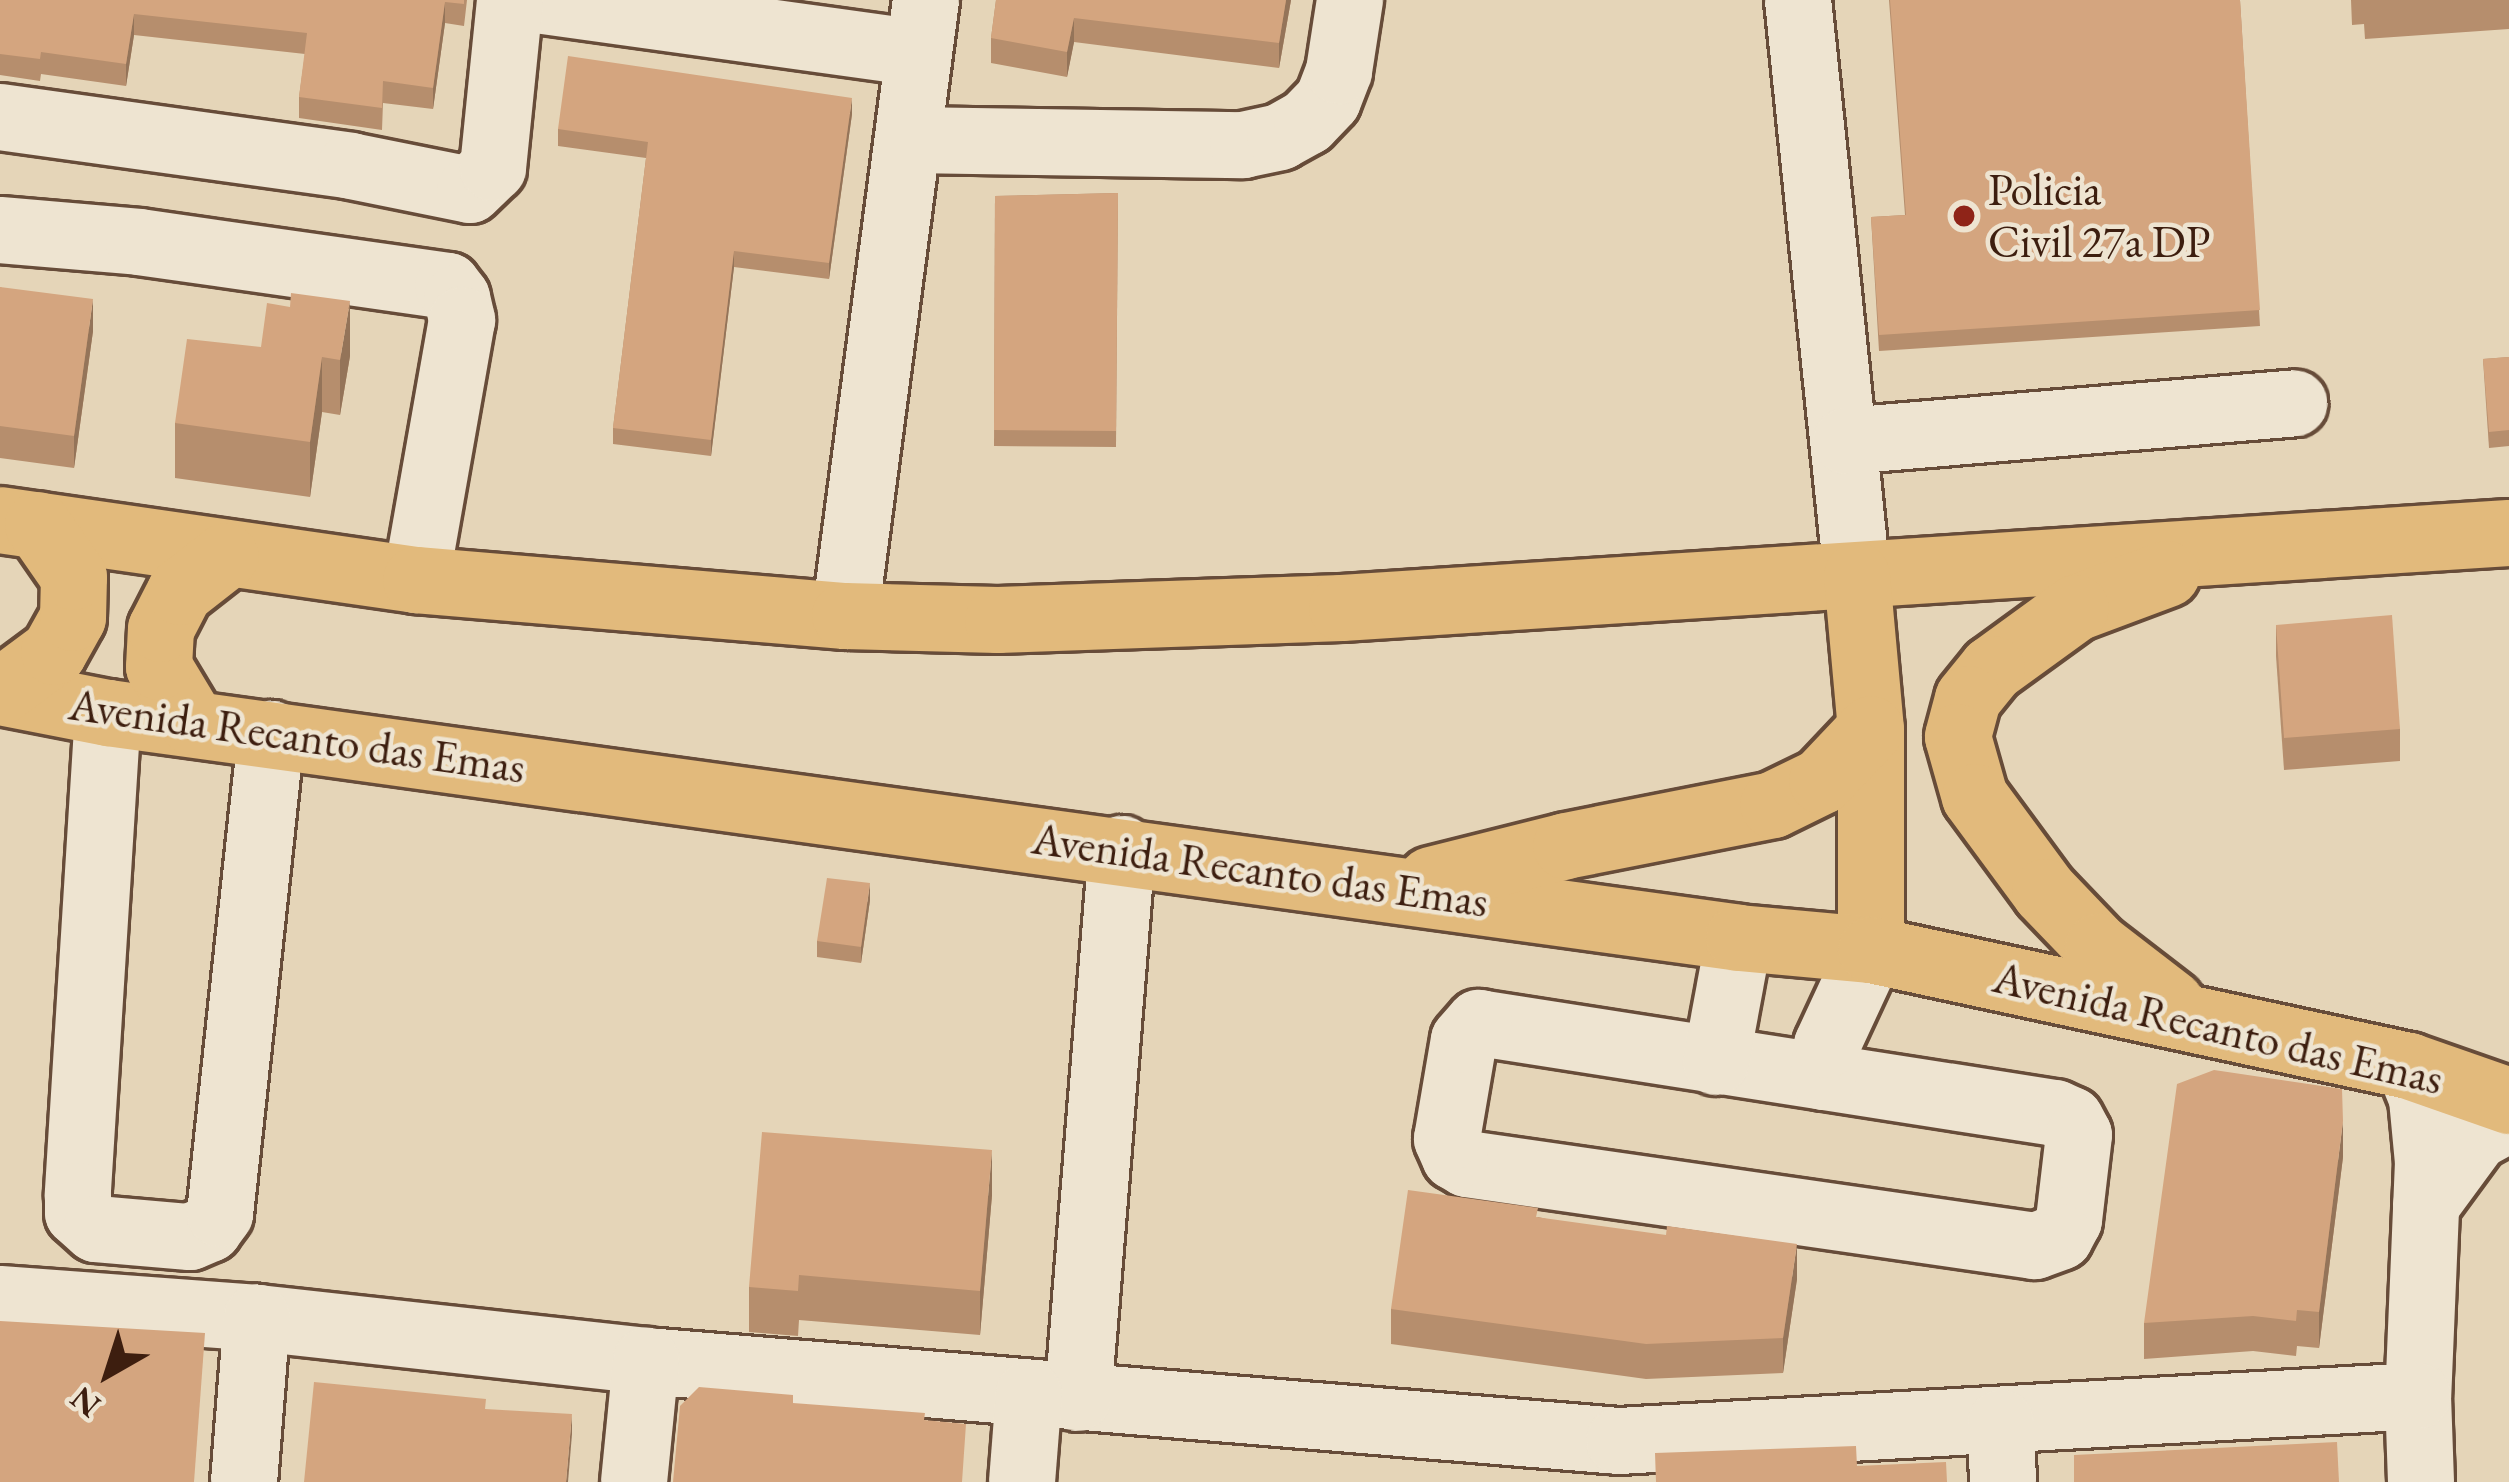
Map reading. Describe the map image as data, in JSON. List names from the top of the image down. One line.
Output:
{"streets":{"main road":["Avenida Recanto das Emas"]},"places":["Policia Civil 27a DP"],"north":"bottom left"}
